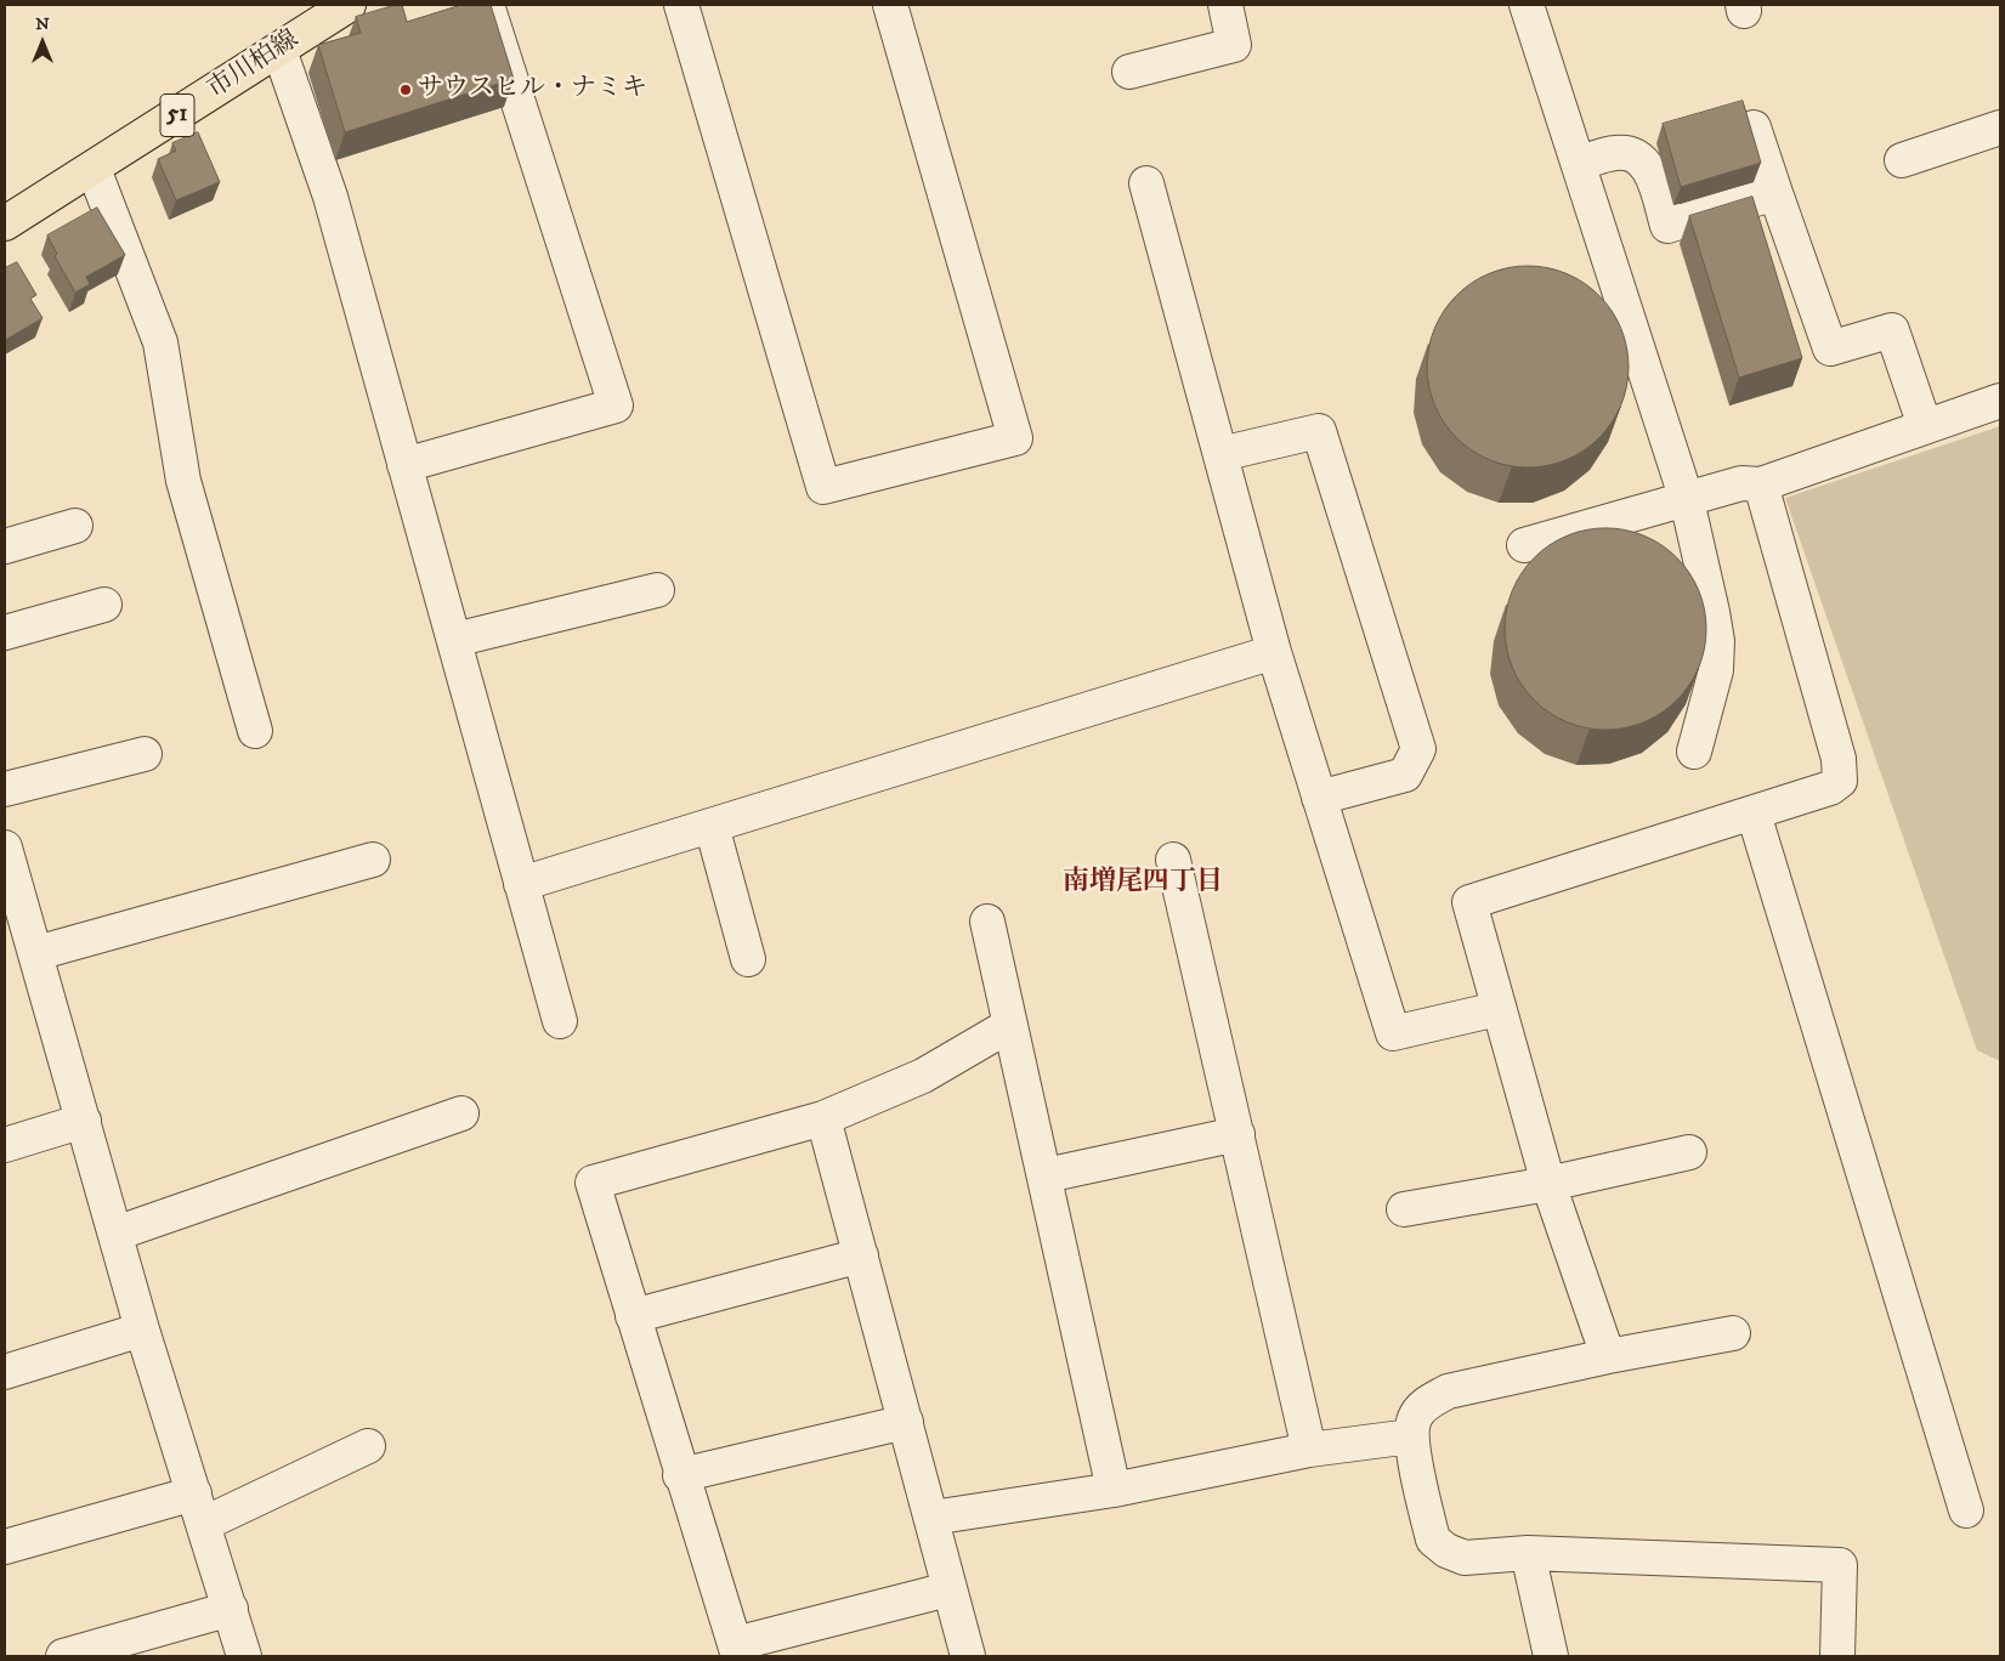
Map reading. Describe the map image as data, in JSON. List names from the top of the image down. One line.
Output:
{"streets":{"main road":["市川柏線","51"]},"districts":["南増尾四丁目"],"places":["サウスヒル・ナミキ"],"north":"top"}
